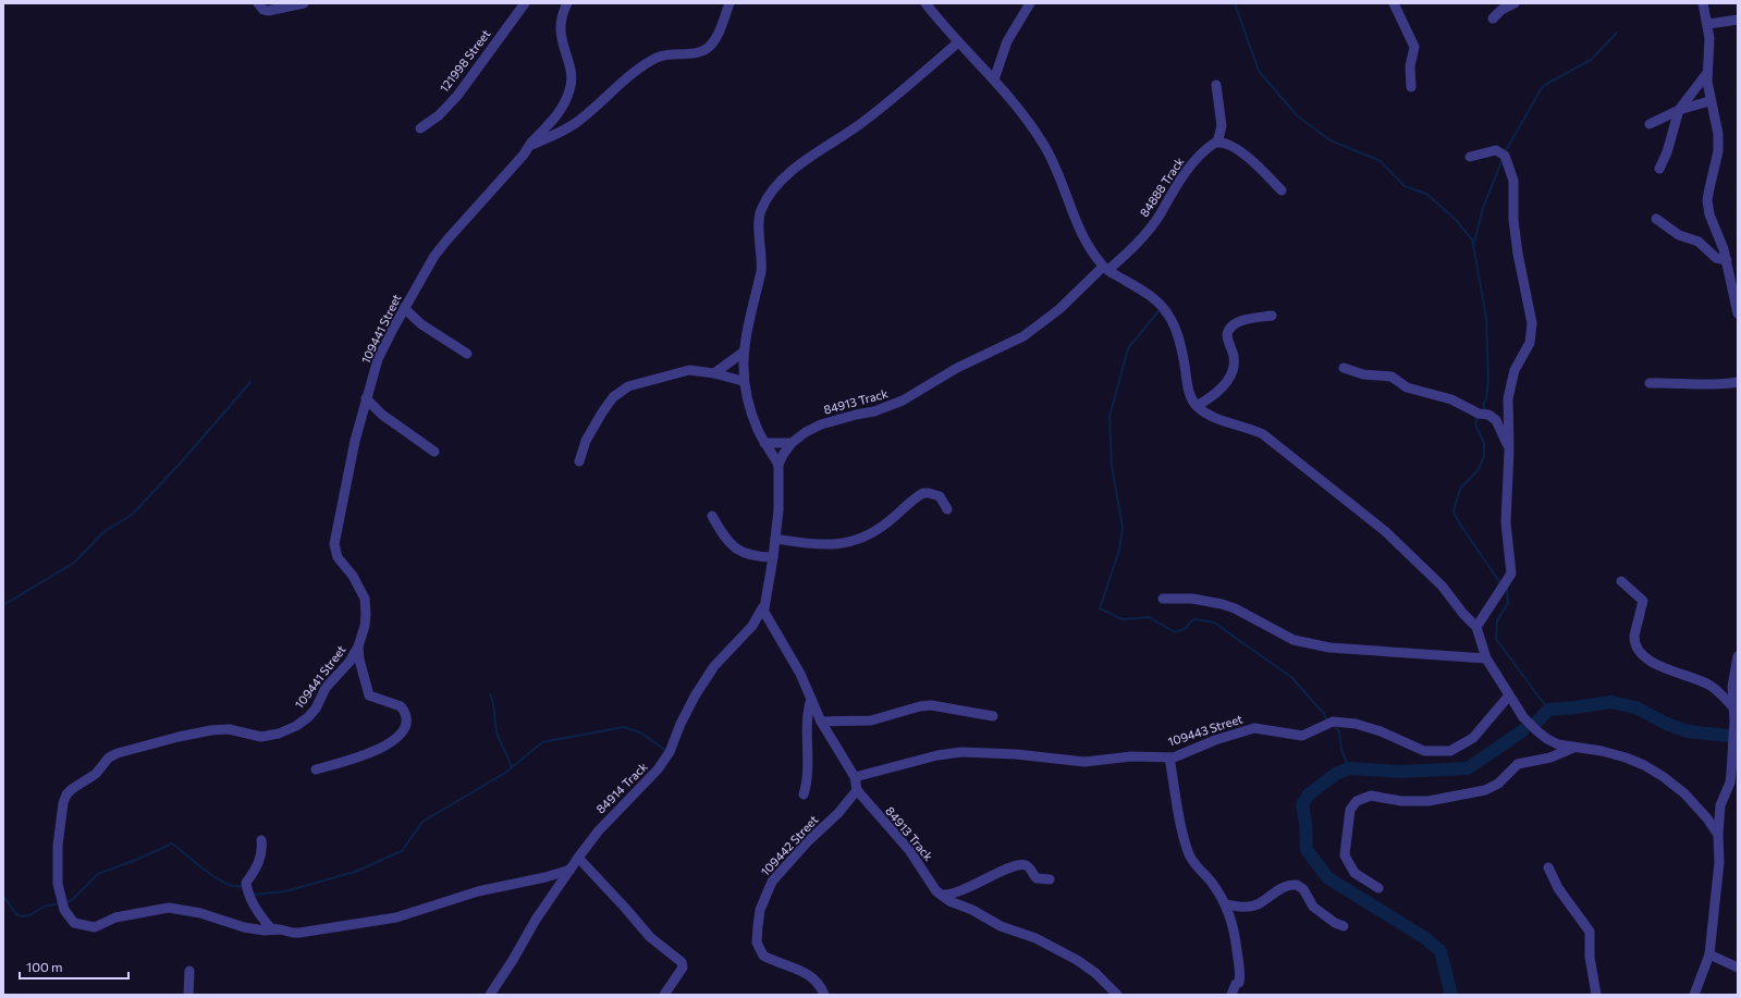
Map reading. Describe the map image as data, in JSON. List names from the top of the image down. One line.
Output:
{"streets":{"street":["121998 Street","84888 Track","109441 Street","84913 Track","109443 Street","84914 Track","109442 Street"]},"crossings":[["84888 Track","84913 Track"],["109441 Street","84914 Track"],["84913 Track","84914 Track"],["84913 Track","109442 Street"]],"scale_bar":"100 m"}
